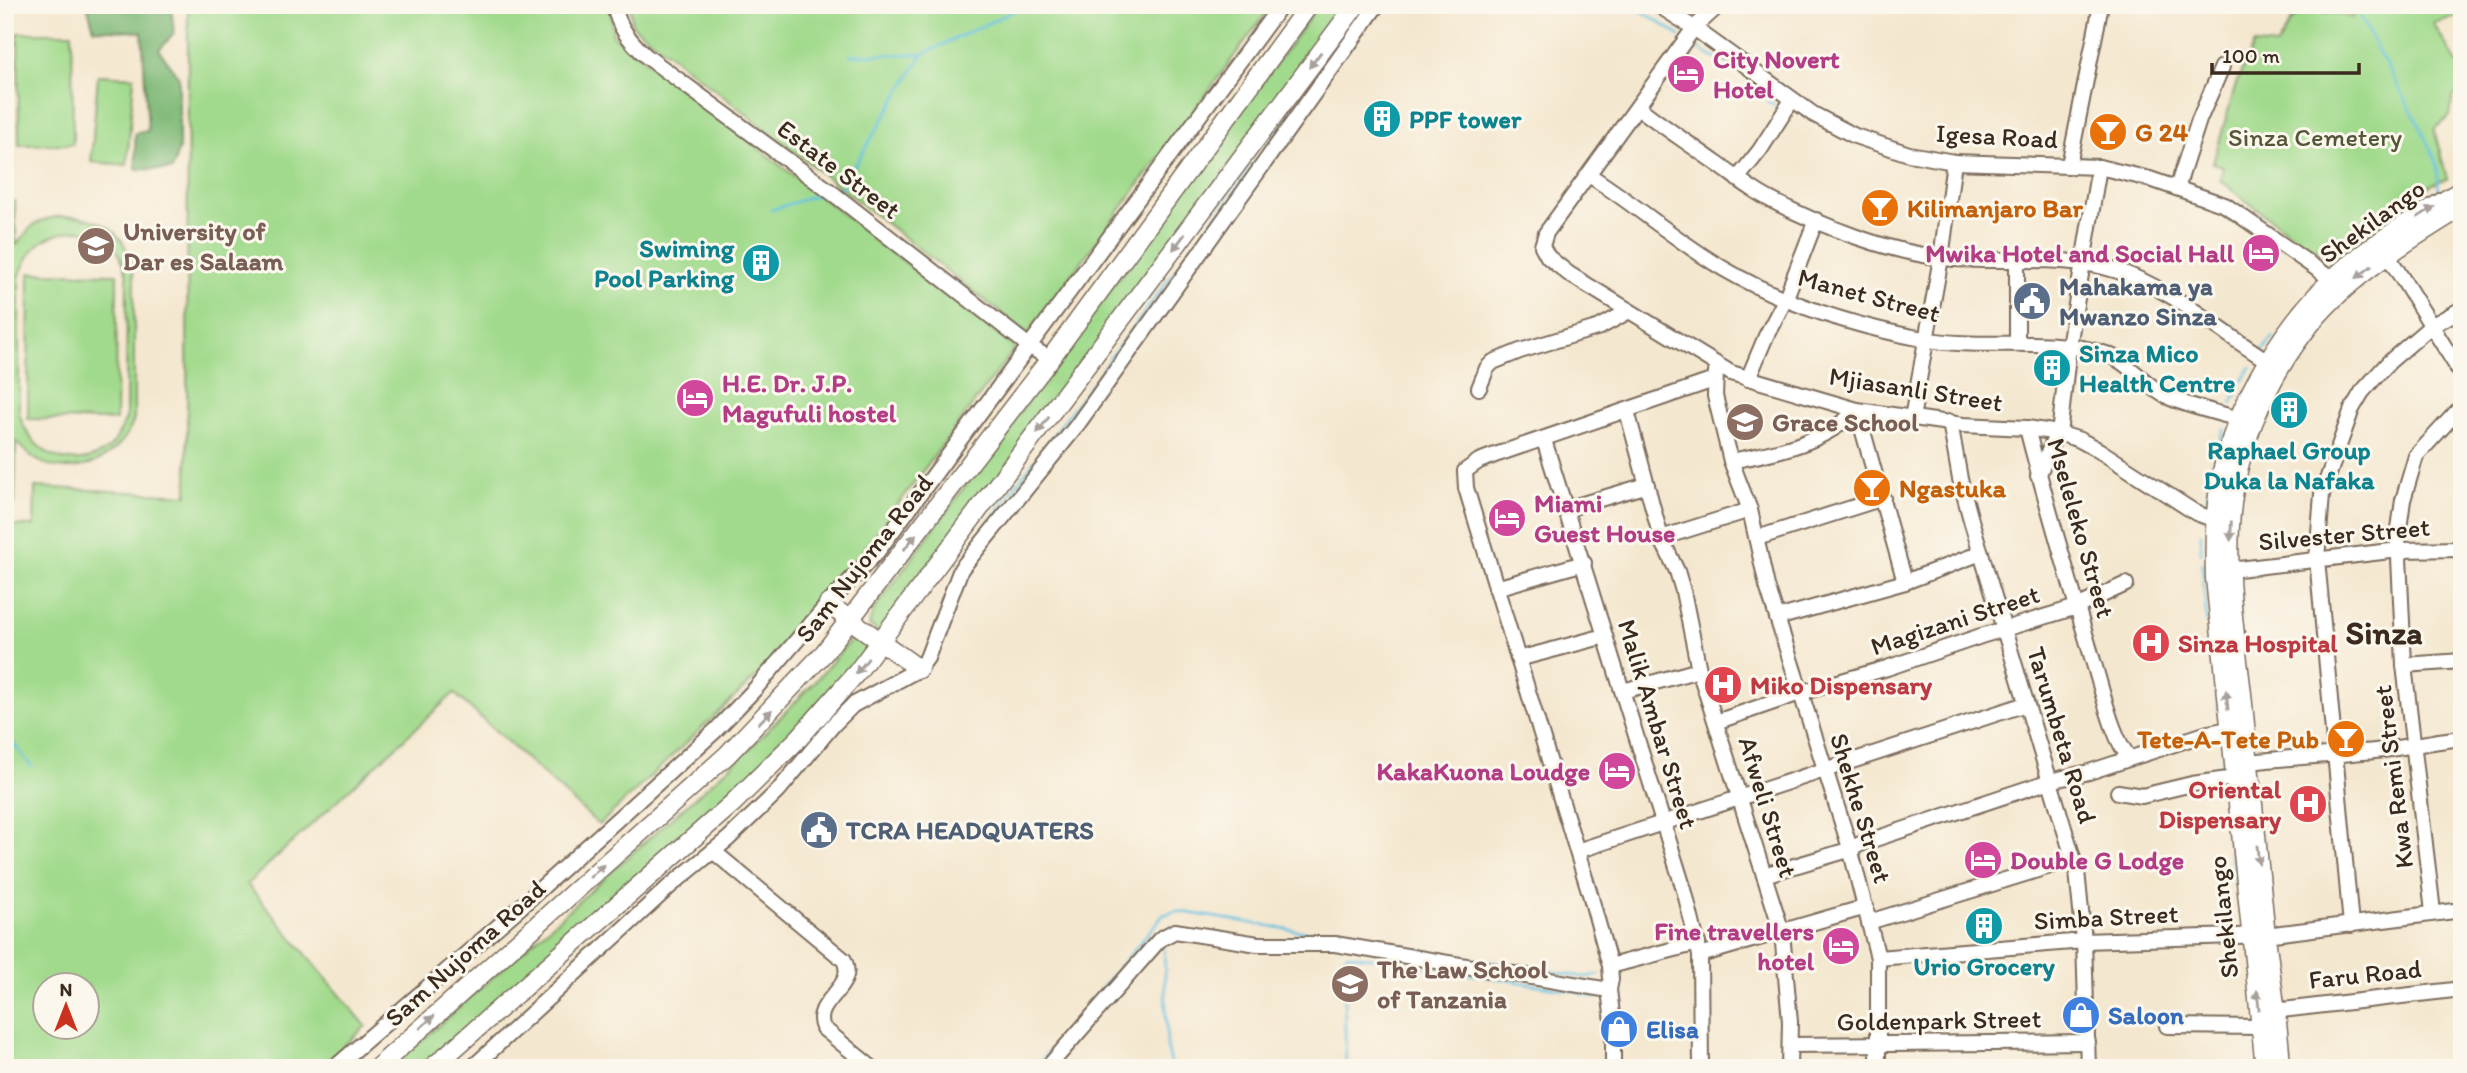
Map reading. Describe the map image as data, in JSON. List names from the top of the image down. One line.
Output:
{"streets":{"main road":["Shekilango","Sam Nujoma Road"],"street":["Igesa Road","Estate Street","Manet Street","Mjiasanli Street","Mseleleko Street","Silvester Street","Magizani Street","Malik Ambar Street","Tarumbeta Road","Kwa Remi Street","Afweli Street","Shekhe Street","Simba Street","Faru Road","Goldenpark Street"]},"crossings":[["Igesa Road","Shekilango"],["Estate Street","Sam Nujoma Road"],["Shekilango","Manet Street"],["Shekilango","Mjiasanli Street"],["Shekilango","Silvester Street"],["Shekilango","Simba Street"],["Shekilango","Faru Road"],["Manet Street","Mjiasanli Street"],["Mjiasanli Street","Mseleleko Street"],["Mjiasanli Street","Tarumbeta Road"],["Mjiasanli Street","Shekhe Street"],["Mseleleko Street","Magizani Street"],["Silvester Street","Kwa Remi Street"],["Magizani Street","Tarumbeta Road"],["Magizani Street","Afweli Street"],["Magizani Street","Shekhe Street"],["Tarumbeta Road","Simba Street"],["Tarumbeta Road","Goldenpark Street"],["Kwa Remi Street","Simba Street"],["Afweli Street","Goldenpark Street"],["Shekhe Street","Simba Street"],["Shekhe Street","Goldenpark Street"]],"districts":["Sinza"],"parks":["Sinza Cemetery"],"places":{"hotel":["City Novert Hotel","Mwika Hotel and Social Hall","H.E. Dr. J.P. Magufuli hostel","Miami Guest House","KakaKuona Loudge","Double G Lodge","Fine travellers hotel"],"building":["PPF tower","Swiming Pool Parking","Sinza Mico Health Centre","Raphael Group Duka la Nafaka","Urio Grocery"],"bar":["G 24","Kilimanjaro Bar","Ngastuka","Tete-A-Tete Pub"],"school or university":["University of Dar es Salaam","Grace School","The Law School of Tanzania"],"public building":["Mahakama ya Mwanzo Sinza","TCRA HEADQUATERS"],"hospital":["Sinza Hospital","Miko Dispensary","Oriental Dispensary"],"shop":["Saloon","Elisa"]},"scale_bar":"100 m","north":"top"}
